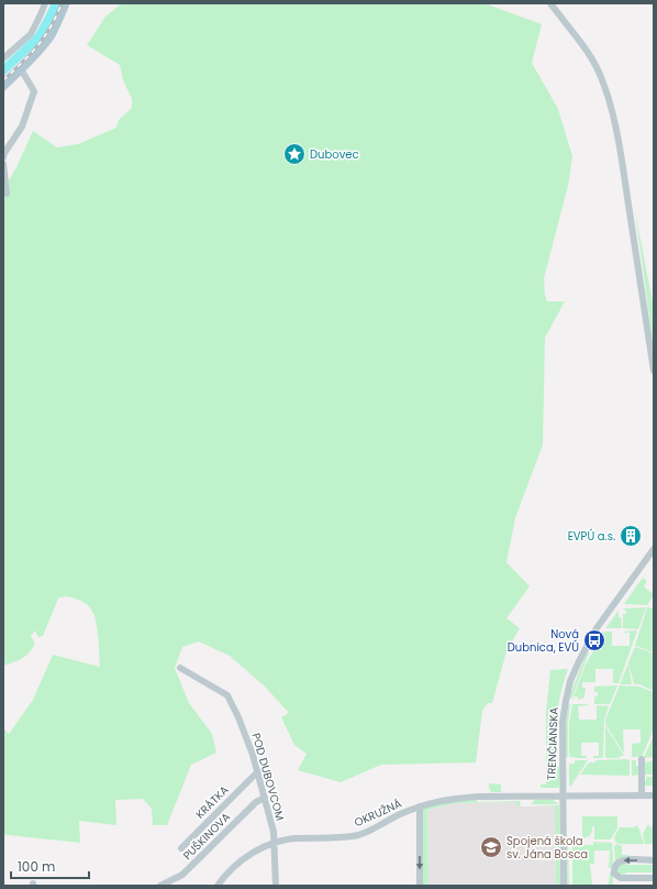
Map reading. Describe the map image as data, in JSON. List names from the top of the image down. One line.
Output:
{"streets":{"street":["TRENČIANSKA","POD DUBOVCOM","KRÁTKA","OKRUŽNÁ","PUŠKINOVA"]},"crossings":[["TRENČIANSKA","OKRUŽNÁ"],["POD DUBOVCOM","KRÁTKA"],["POD DUBOVCOM","OKRUŽNÁ"],["POD DUBOVCOM","PUŠKINOVA"]],"places":{"place":["Dubovec"],"building":["EVPÚ a.s."],"bus stop":["Nová Dubnica, EVÚ"],"school or university":["Spojená škola sv. Jána Bosca"]},"scale_bar":"100 m"}
